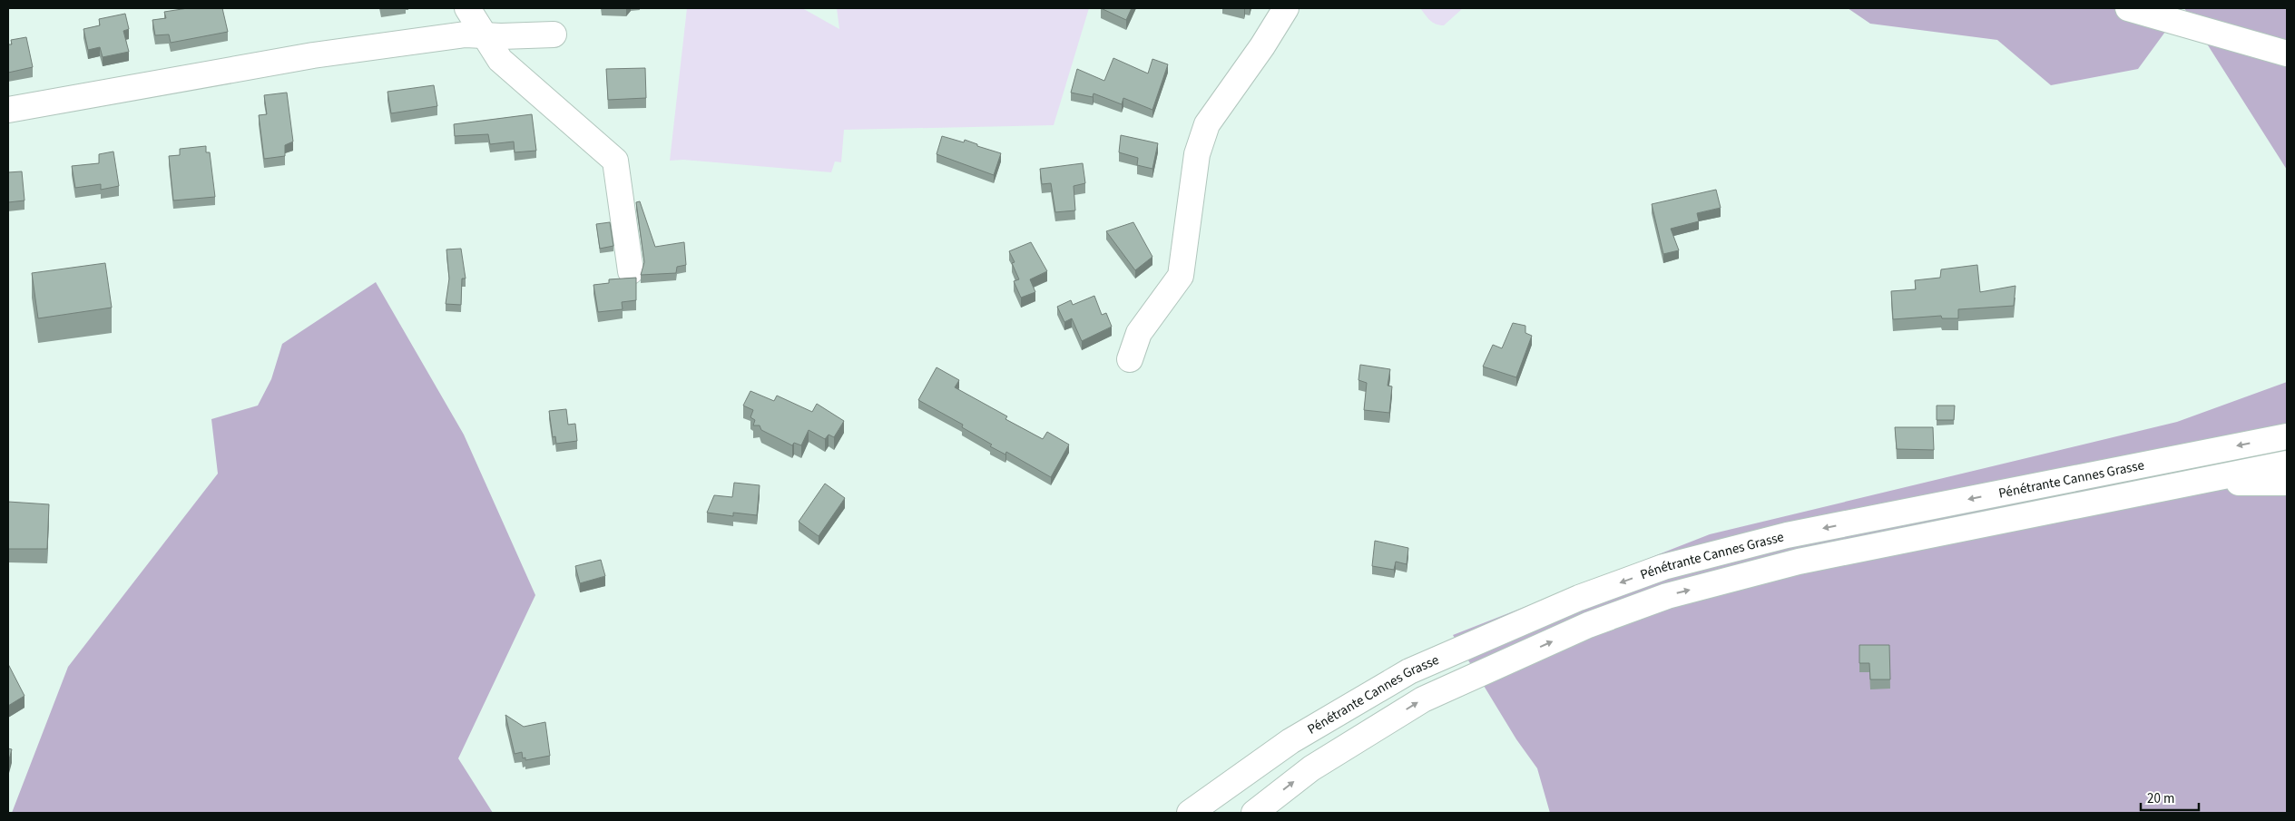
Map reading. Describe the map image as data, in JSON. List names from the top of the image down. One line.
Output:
{"streets":{"main road":["Pénétrante Cannes Grasse"]},"scale_bar":"20 m"}
